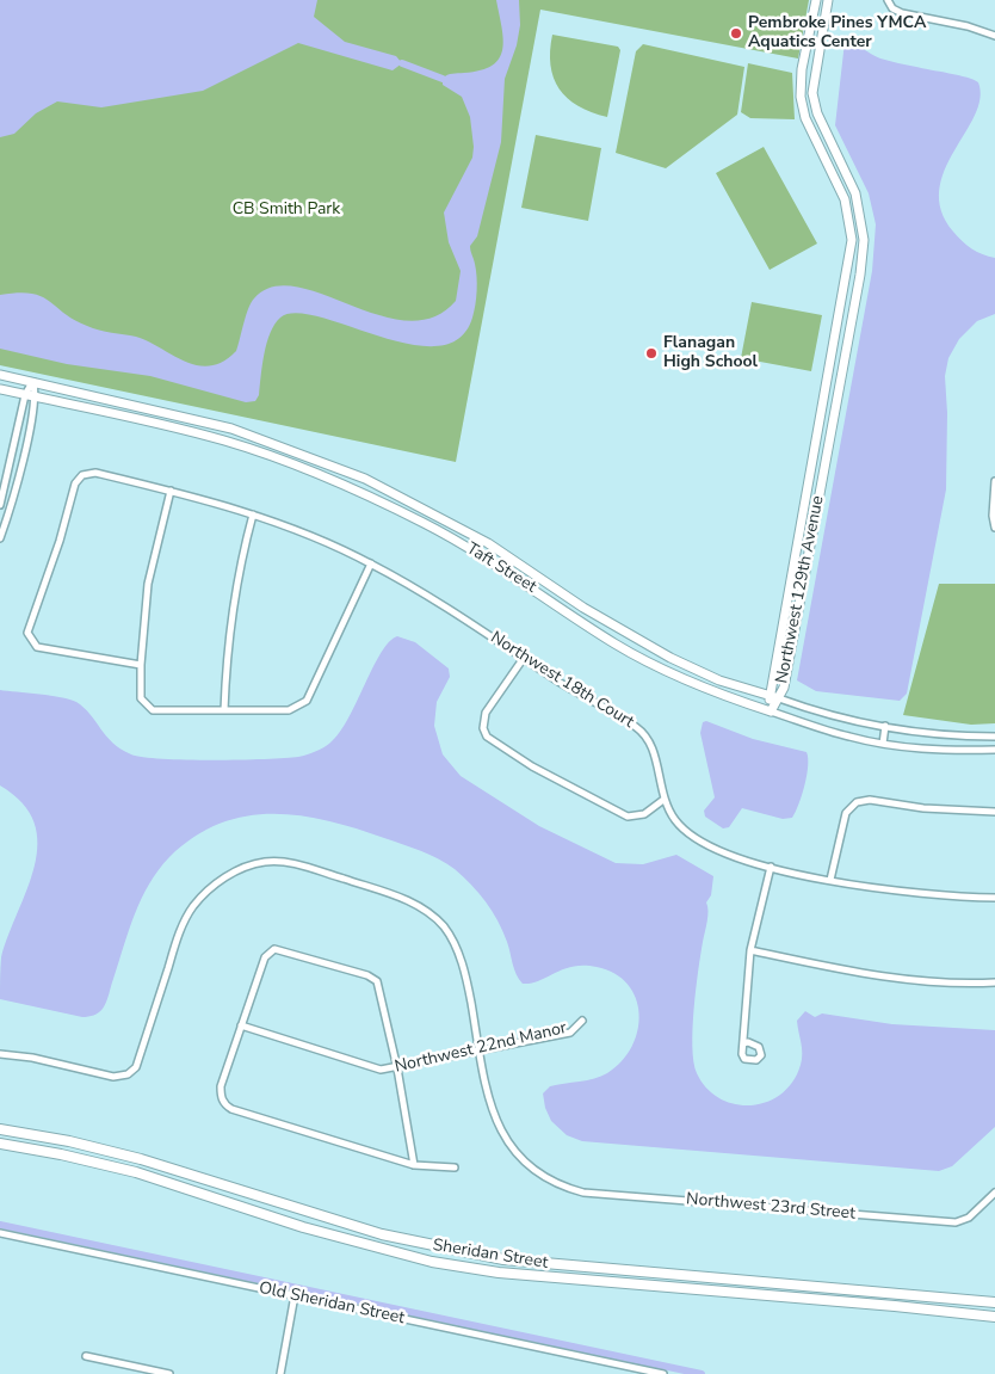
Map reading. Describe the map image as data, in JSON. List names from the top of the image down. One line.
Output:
{"streets":{"main road":["Sheridan Street"],"street":["Taft Street","Northwest 129th Avenue","Northwest 18th Court","Northwest 22nd Manor","Northwest 23rd Street","Old Sheridan Street"]},"crossings":[["Taft Street","Northwest 129th Avenue"],["Northwest 22nd Manor","Northwest 23rd Street"]],"parks":["CB Smith Park"],"places":["Pembroke Pines YMCA Aquatics Center","Flanagan High School"]}
